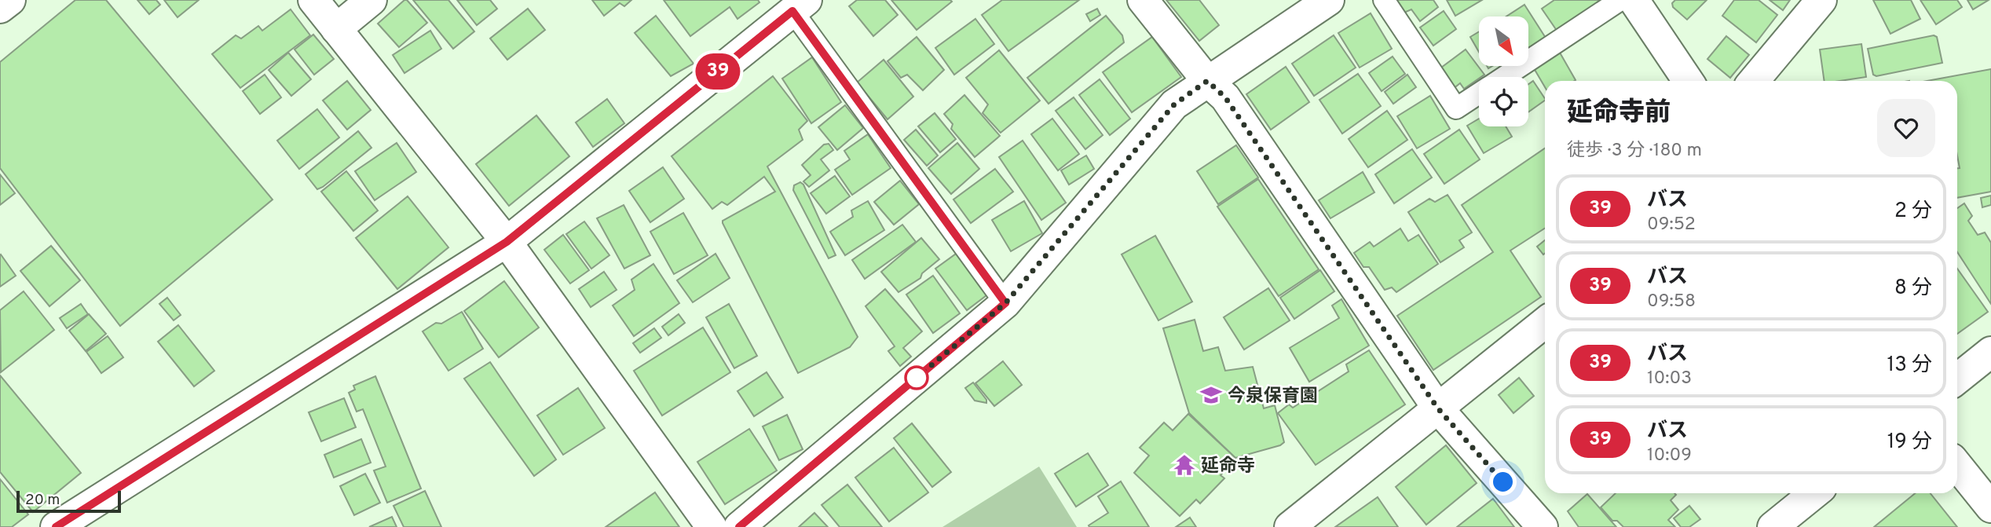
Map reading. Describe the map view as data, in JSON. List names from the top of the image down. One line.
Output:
{"places":{"school or university":["今泉保育園"],"temple":["延命寺"]},"lines":["bus line 39"],"scale_bar":"20 m","north":"bottom right","page":{"on_map":"39","heading":["延命寺前","徒歩 · 3 分 · 180 m"],"list":[{"mark":"39","name":"バス","note":"09:52","value":"2 分"},{"mark":"39","name":"バス","note":"09:58","value":"8 分"},{"mark":"39","name":"バス","note":"10:03","value":"13 分"},{"mark":"39","name":"バス","note":"10:09","value":"19 分"}],"scale":"20 m"}}
